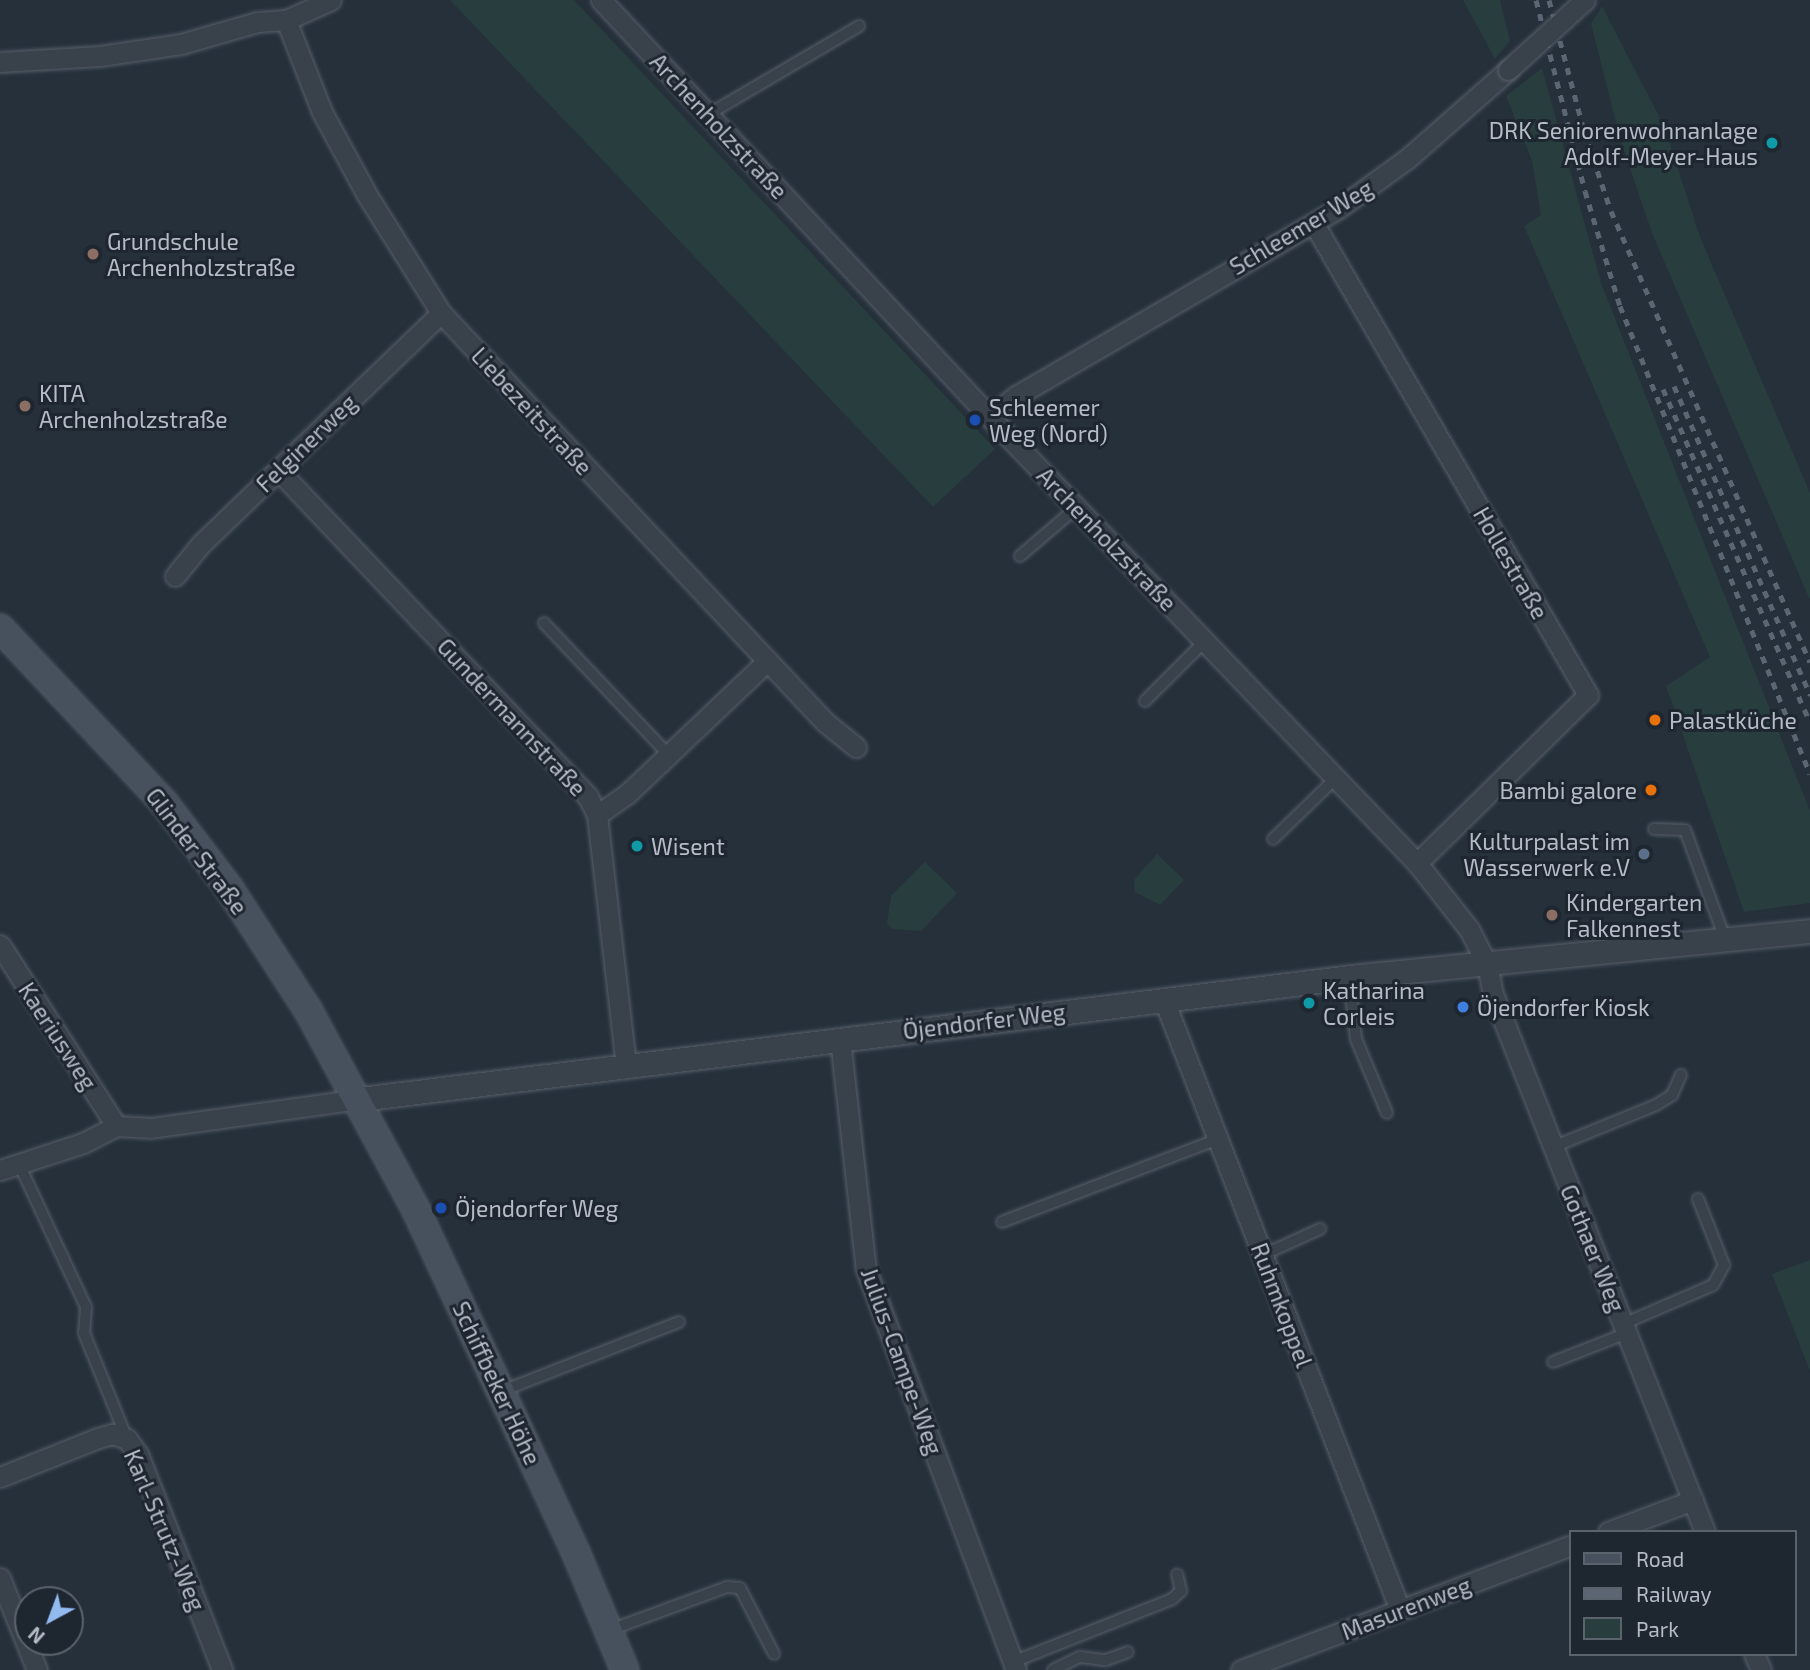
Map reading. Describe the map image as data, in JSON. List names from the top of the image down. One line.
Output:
{"streets":{"main road":["Glinder Straße","Schiffbeker Höhe"],"street":["Archenholzstraße","Schleemer Weg","Liebezeitstraße","Felginerweg","Hollestraße","Gundermannstraße","Öjendorfer Weg","Kaeriusweg","Gothaer Weg","Ruhmkoppel","Julius-Campe-Weg","Karl-Strutz-Weg","Masurenweg"]},"crossings":[["Archenholzstraße","Schleemer Weg"],["Archenholzstraße","Hollestraße"],["Archenholzstraße","Öjendorfer Weg"],["Archenholzstraße","Gothaer Weg"],["Schleemer Weg","Hollestraße"],["Liebezeitstraße","Felginerweg"],["Felginerweg","Gundermannstraße"],["Gundermannstraße","Öjendorfer Weg"],["Glinder Straße","Öjendorfer Weg"],["Glinder Straße","Schiffbeker Höhe"],["Öjendorfer Weg","Kaeriusweg"],["Öjendorfer Weg","Gothaer Weg"],["Öjendorfer Weg","Ruhmkoppel"],["Öjendorfer Weg","Julius-Campe-Weg"],["Öjendorfer Weg","Schiffbeker Höhe"],["Ruhmkoppel","Masurenweg"]],"places":["DRK Seniorenwohnanlage Adolf-Meyer-Haus","Grundschule Archenholzstraße","KITA Archenholzstraße","Schleemer Weg (Nord)","Palastküche","Bambi galore","Wisent","Kulturpalast im Wasserwerk e.V","Kindergarten Falkennest","Katharina Corleis","Öjendorfer Kiosk","Öjendorfer Weg"],"legend":["Road","Railway","Park"],"north":"bottom left"}
